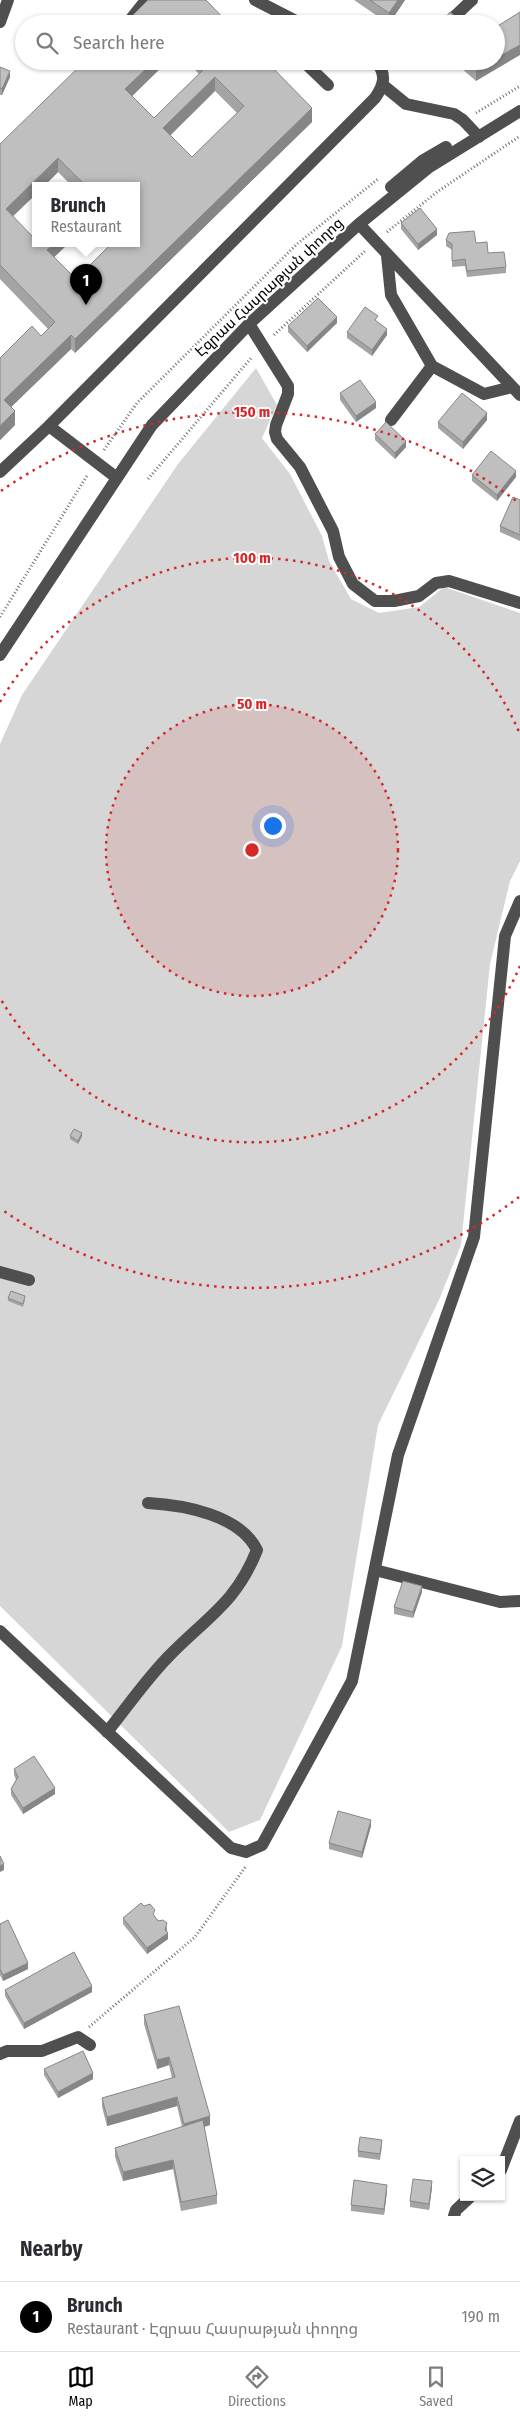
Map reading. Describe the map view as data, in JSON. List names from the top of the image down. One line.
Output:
{"streets":{"street":["Էզրաս Հասրաթյան փողոց"]},"page":{"search":"Search here","popup":["Brunch","Restaurant"],"pins":"1","heading":"Nearby","list":[{"mark":"1","name":"Brunch","note":"Restaurant · Էզրաս Հասրաթյան փողոց","value":"190 m"}],"nav":["Map","Directions","Saved"]},"rings":["150 m","100 m","50 m"]}
